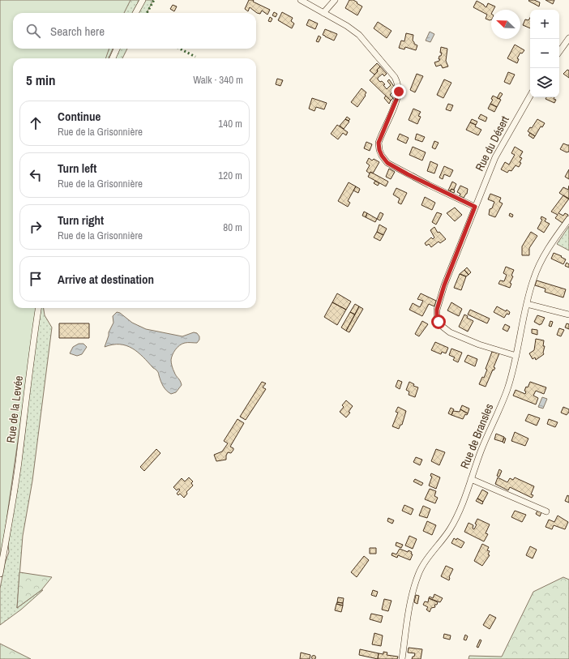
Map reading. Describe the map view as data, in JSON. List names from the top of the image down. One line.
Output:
{"streets":{"street":["Rue du Désert","Rue de la Levée","Rue de Bransles"]},"crossings":[["Rue du Désert","Rue de Bransles"]],"north":"top left","page":{"map_buttons":["+","−"],"search":"Search here","heading":["5 min","Walk · 340 m"],"list":[["Continue","Rue de la Grisonnière","140 m"],["Turn left","Rue de la Grisonnière","120 m"],["Turn right","Rue de la Grisonnière","80 m"],"Arrive at destination"]}}
